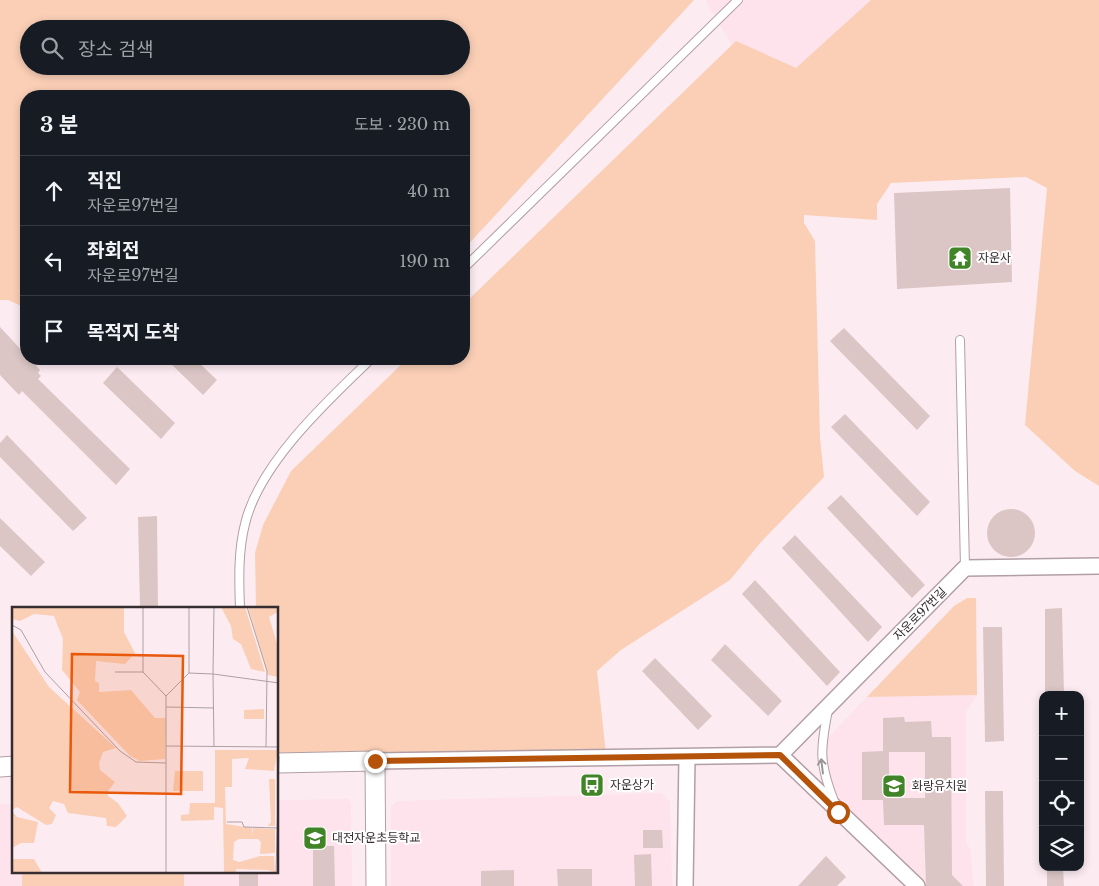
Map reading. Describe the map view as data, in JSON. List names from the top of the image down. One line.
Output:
{"streets":{"street":["자운로97번길"]},"places":{"temple":["자운사"],"bus stop":["자운상가"],"school or university":["화랑유치원","대전자운초등학교"]},"page":{"search":"장소 검색","heading":["3 분","도보 · 230 m"],"list":[["직진","자운로97번길","40 m"],["좌회전","자운로97번길","190 m"],"목적지 도착"],"map_buttons":["+","−"]}}
